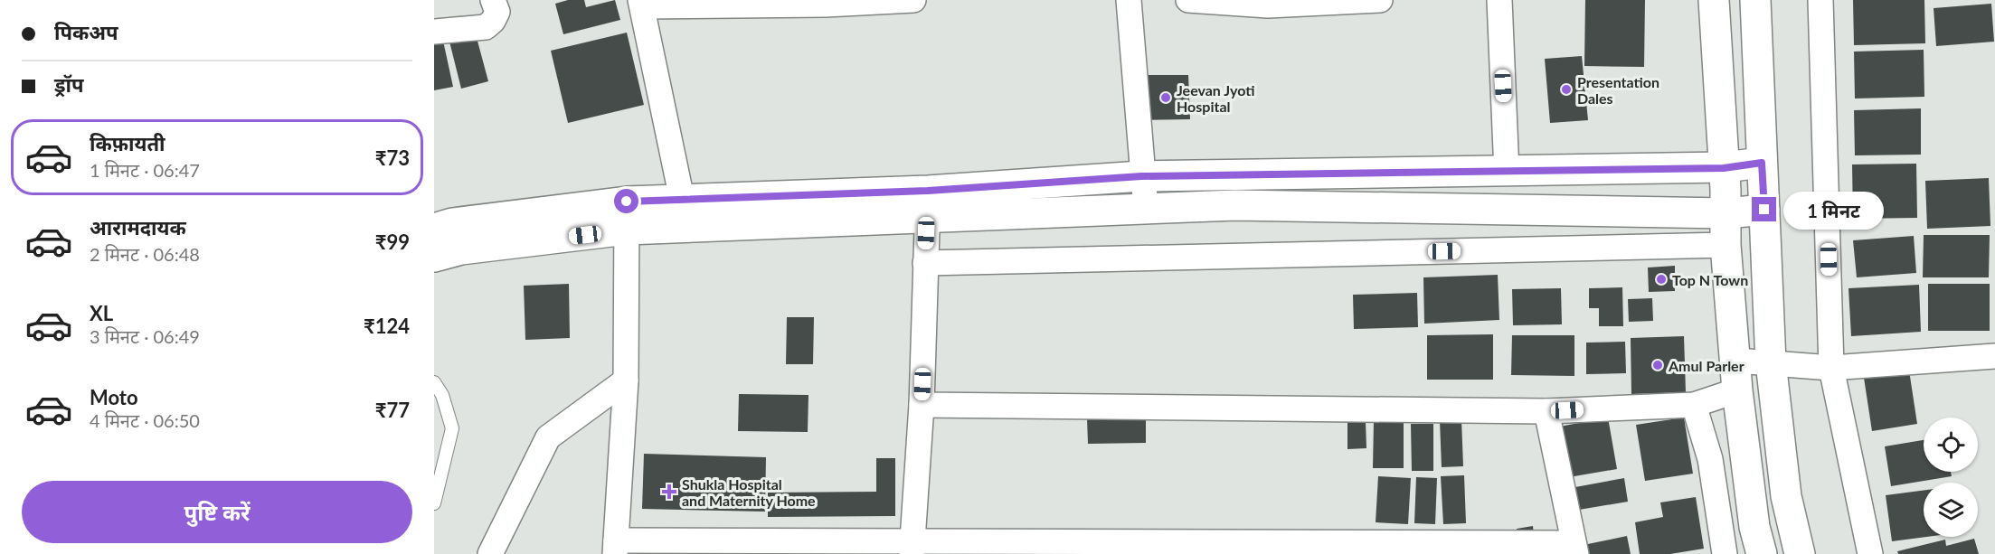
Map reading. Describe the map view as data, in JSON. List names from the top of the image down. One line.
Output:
{"places":{"other":["Presentation Dales","Jeevan Jyoti Hospital","Top N Town","Amul Parler"],"health":["Shukla Hospital and Maternity Home"]},"page":{"banner":["पिकअप","ड्रॉप"],"list":[{"name":"किफ़ायती","note":"1 मिनट · 06:47","value":"₹73"},{"name":"आरामदायक","note":"2 मिनट · 06:48","value":"₹99"},{"name":"XL","note":"3 मिनट · 06:49","value":"₹124"},{"name":"Moto","note":"4 मिनट · 06:50","value":"₹77"}],"bubble":"1 मिनट","buttons":"पुष्टि करें"}}
